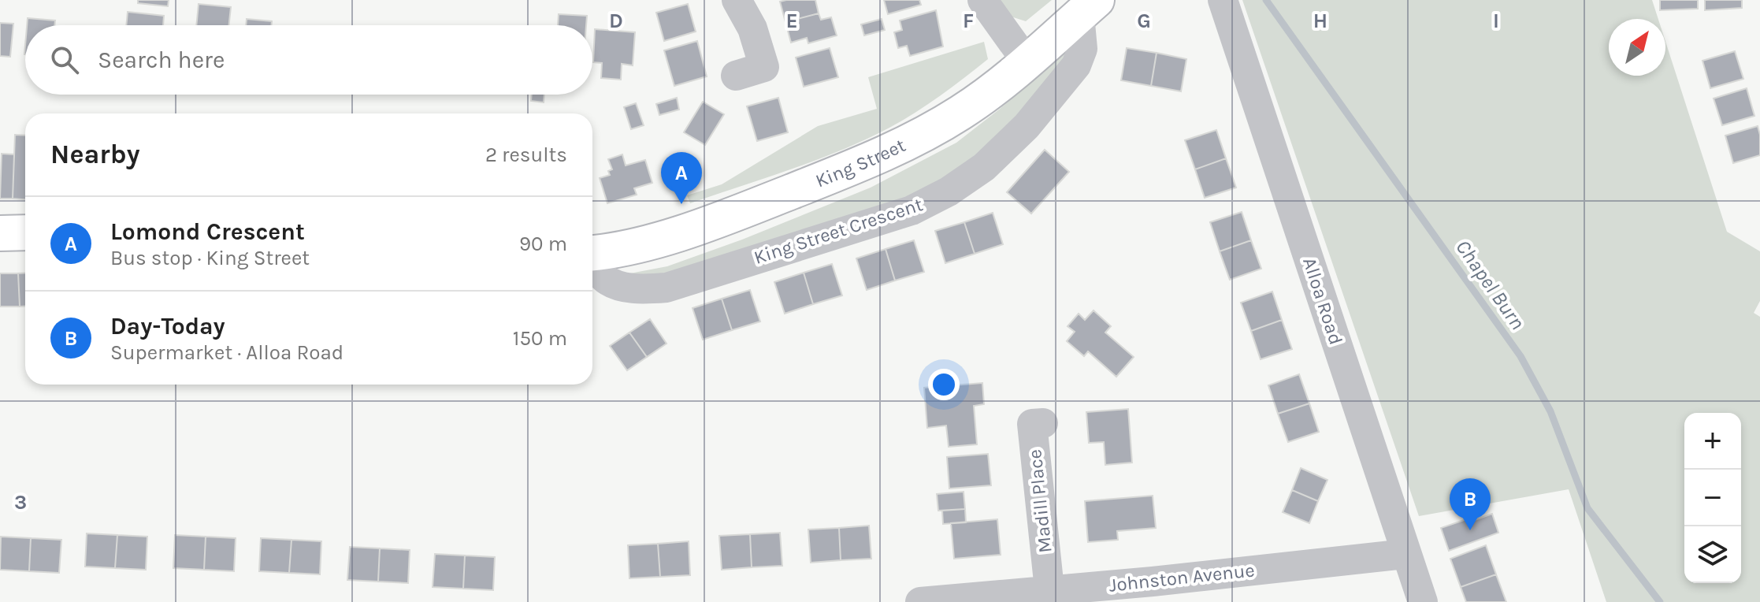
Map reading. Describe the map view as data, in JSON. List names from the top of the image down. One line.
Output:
{"streets":{"main road":["King Street"],"street":["King Street Crescent","Alloa Road","Madill Place","Johnston Avenue"]},"crossings":[["King Street","King Street Crescent"],["Alloa Road","Johnston Avenue"],["Madill Place","Johnston Avenue"]],"water":["Chapel Burn"],"north":"top right","page":{"search":"Search here","heading":["Nearby","2 results"],"pins":["A","B"],"list":[{"mark":"A","name":"Lomond Crescent","note":"Bus stop · King Street","value":"90 m"},{"mark":"B","name":"Day-Today","note":"Supermarket · Alloa Road","value":"150 m"}],"map_buttons":["+","−"]},"grid":{"columns":["D","E","F","G","H","I"],"rows":["3"]}}
